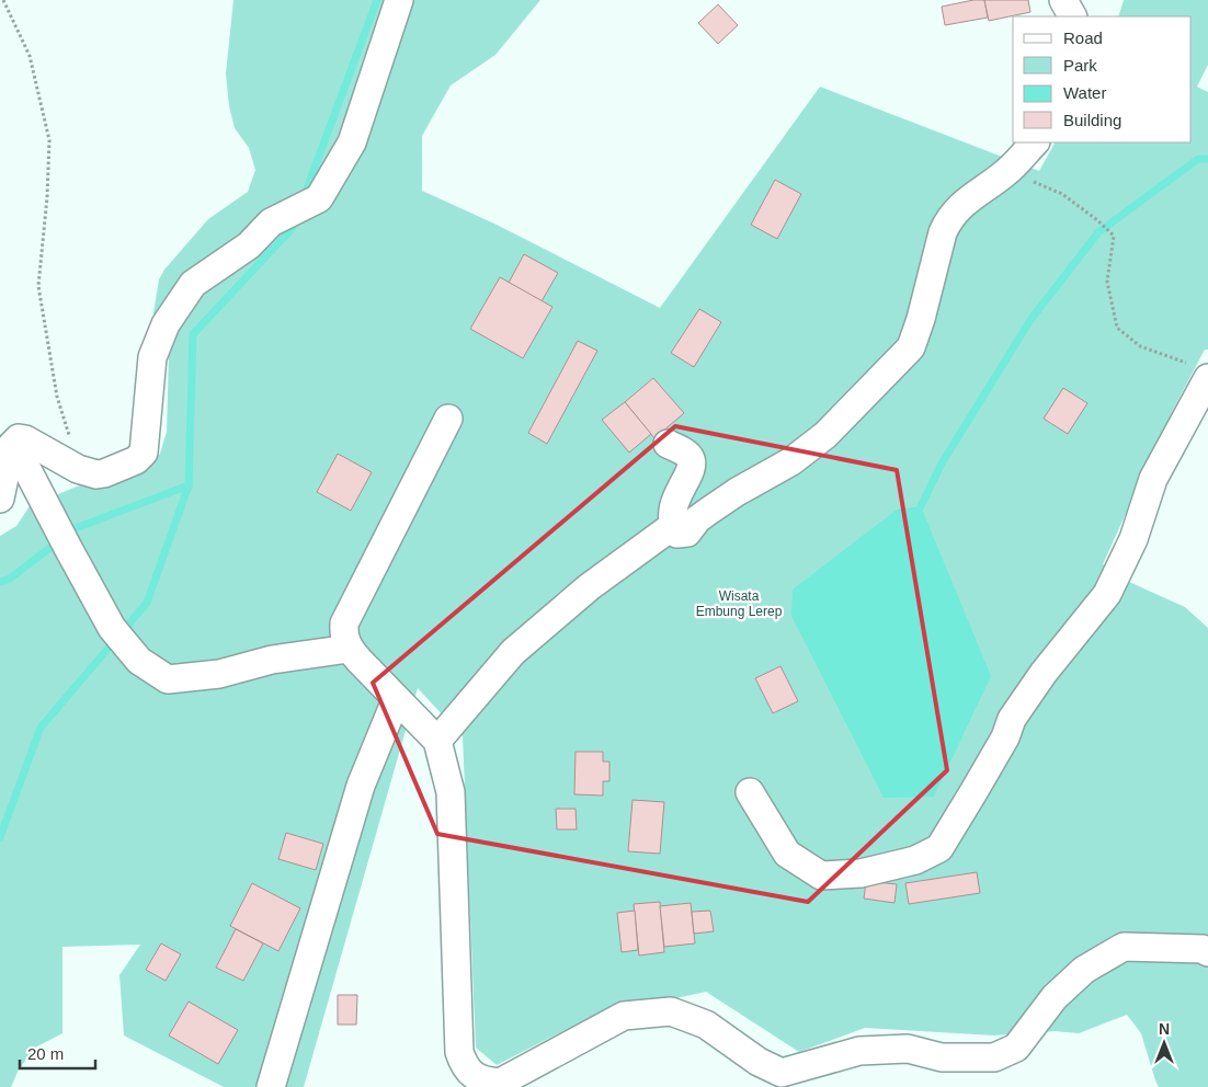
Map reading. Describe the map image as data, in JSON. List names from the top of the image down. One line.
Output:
{"parks":["Wisata Embung Lerep"],"legend":["Road","Park","Water","Building"],"scale_bar":"20 m","north":"top"}
